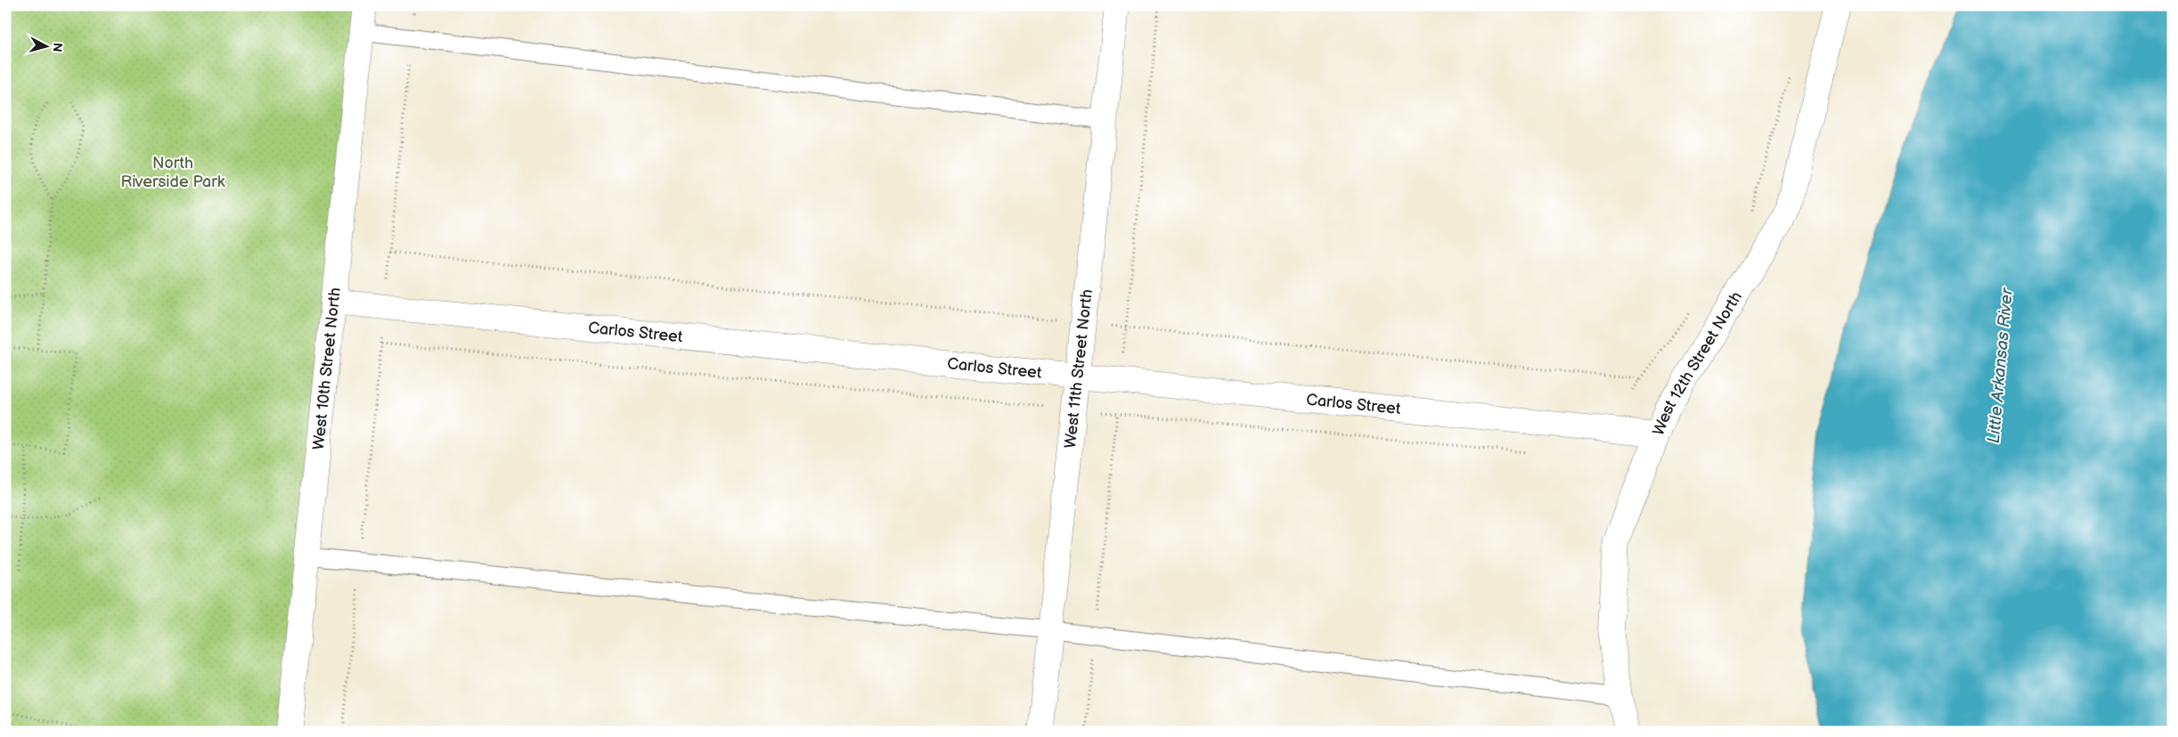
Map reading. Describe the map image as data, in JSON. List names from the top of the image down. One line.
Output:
{"streets":{"street":["Carlos Street","West 12th Street North","West 10th Street North","West 11th Street North"]},"crossings":[["Carlos Street","West 12th Street North"],["Carlos Street","West 10th Street North"],["Carlos Street","West 11th Street North"]],"water":["Little Arkansas River"],"parks":["North Riverside Park"],"north":"right"}
